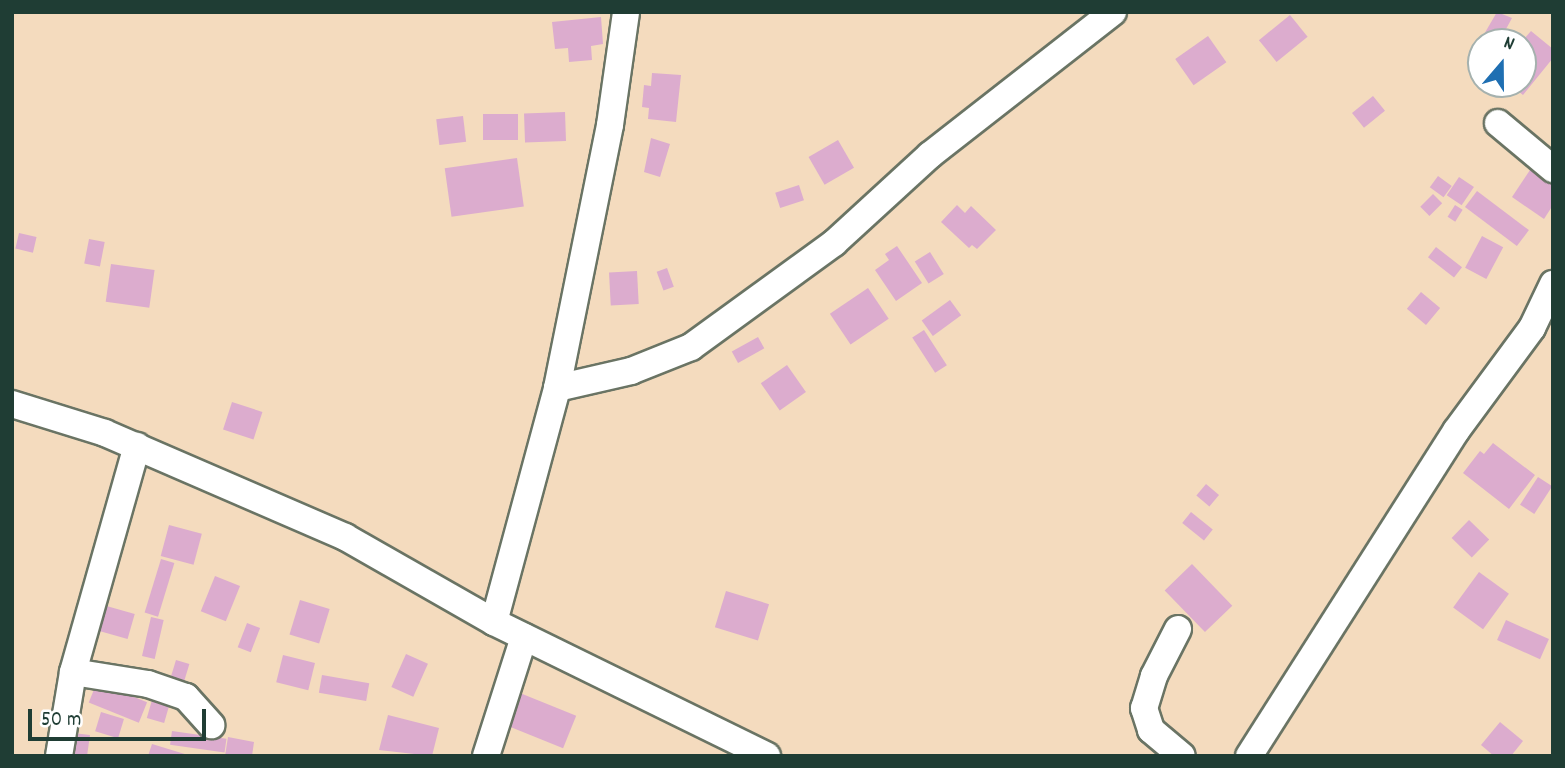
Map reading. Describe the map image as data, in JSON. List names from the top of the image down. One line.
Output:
{"scale_bar":"50 m","north":"top"}
